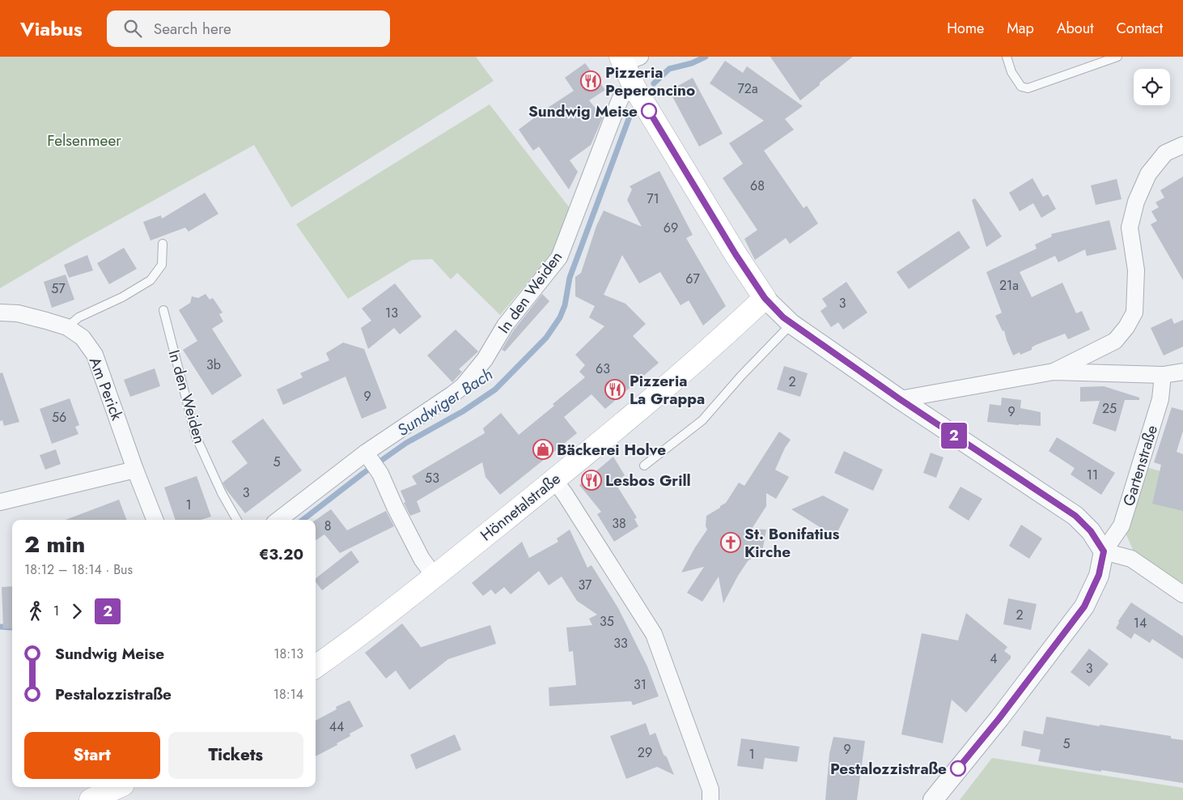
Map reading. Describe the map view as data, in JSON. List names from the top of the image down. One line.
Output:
{"streets":{"main road":["Hönnetalstraße"],"street":["In den Weiden","Am Perick","Gartenstraße"]},"water":["Sundwiger Bach"],"parks":["Felsenmeer"],"places":{"restaurant":["Pizzeria Peperoncino","Pizzeria La Grappa","Lesbos Grill"],"other":["Sundwig Meise","Pestalozzistraße"],"shop":["Bäckerei Holve"],"church":["St. Bonifatius Kirche"]},"lines":["bus line 2"],"house_numbers":["72a","68","71","69","67","21a","57","3","13","3b","63","2","9","25","9","56","5","11","53","3","1","38","8","37","2","35","14","33","4","3","31","44","5","9","29","1"],"page":{"header":"Viabus","search":"Search here","nav":["Home","Map","About","Contact"],"on_map":"2","heading":["2 min","18:12 – 18:14 · Bus","€3.20"],"legs":["1","2"],"list":[{"name":"Sundwig Meise","value":"18:13"},{"name":"Pestalozzistraße","value":"18:14"}],"buttons":["Start","Tickets"]}}
